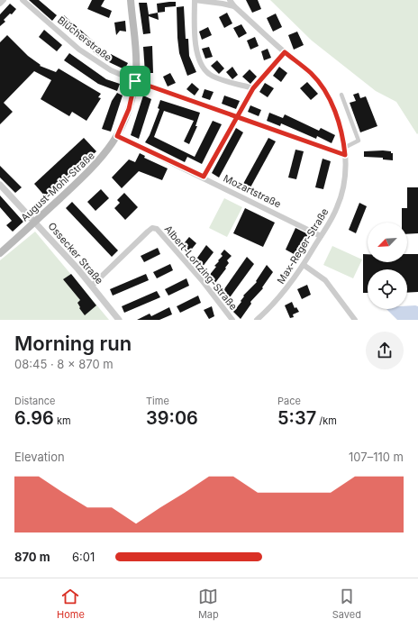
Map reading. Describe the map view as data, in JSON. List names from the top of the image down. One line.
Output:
{"streets":{"main road":["August-Mohl-Straße"],"street":["Blücherstraße","Mozartstraße","Max-Reger-Straße","Ossecker Straße","Albert-Lortzing-Straße"]},"crossings":[["Blücherstraße","August-Mohl-Straße"],["Blücherstraße","Max-Reger-Straße"],["August-Mohl-Straße","Mozartstraße"],["August-Mohl-Straße","Ossecker Straße"],["Mozartstraße","Max-Reger-Straße"],["Ossecker Straße","Albert-Lortzing-Straße"]],"north":"bottom left","page":{"heading":["Morning run","08:45 · 8 × 870 m"],"stats":[["Distance","6.96 km"],["Time","39:06"],["Pace","5:37 /km"]],"chart":["Elevation","107–110 m"],"list":[{"name":"870 m","note":"6:01"}],"tabs":["Home","Map","Saved"]}}
